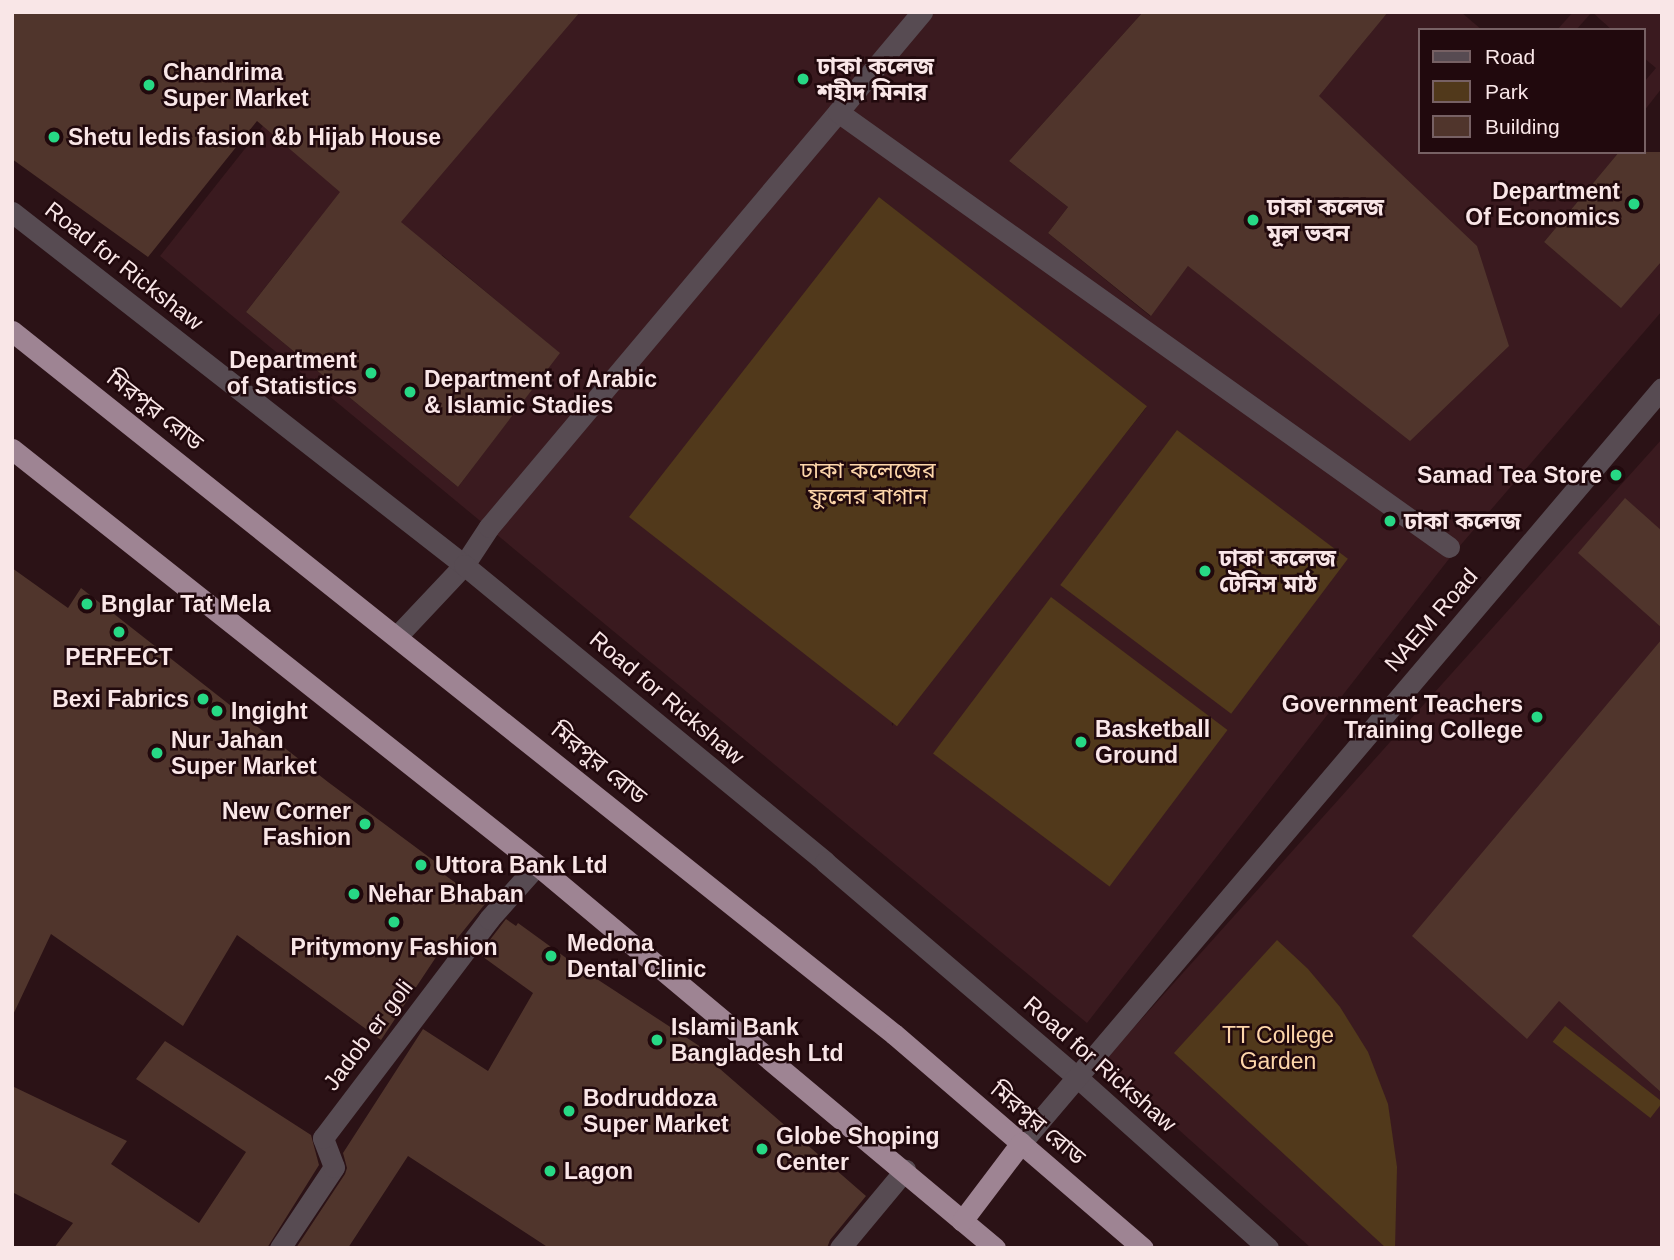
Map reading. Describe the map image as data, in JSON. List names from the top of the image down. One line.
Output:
{"streets":{"highway":["মিরপুর রোড"],"street":["Road for Rickshaw","NAEM Road","Jadob er goli"]},"crossings":[["Road for Rickshaw","NAEM Road"],["মিরপুর রোড","NAEM Road"]],"parks":["ঢাকা কলেজের ফুলের বাগান","TT College Garden"],"places":["ঢাকা কলেজ শহীদ মিনার","Chandrima Super Market","Shetu ledis fasion &b Hijab House","Department Of Economics","ঢাকা কলেজ মূল ভবন","Department of Statistics","Department of Arabic & Islamic Stadies","Samad Tea Store","ঢাকা কলেজ","ঢাকা কলেজ টেনিস মাঠ","Bnglar Tat Mela","PERFECT","Bexi Fabrics","Ingight","Government Teachers Training College","Basketball Ground","Nur Jahan Super Market","New Corner Fashion","Uttora Bank Ltd","Nehar Bhaban","Pritymony Fashion","Medona Dental Clinic","Islami Bank Bangladesh Ltd","Bodruddoza Super Market","Globe Shoping Center","Lagon"],"legend":["Road","Park","Building"]}
